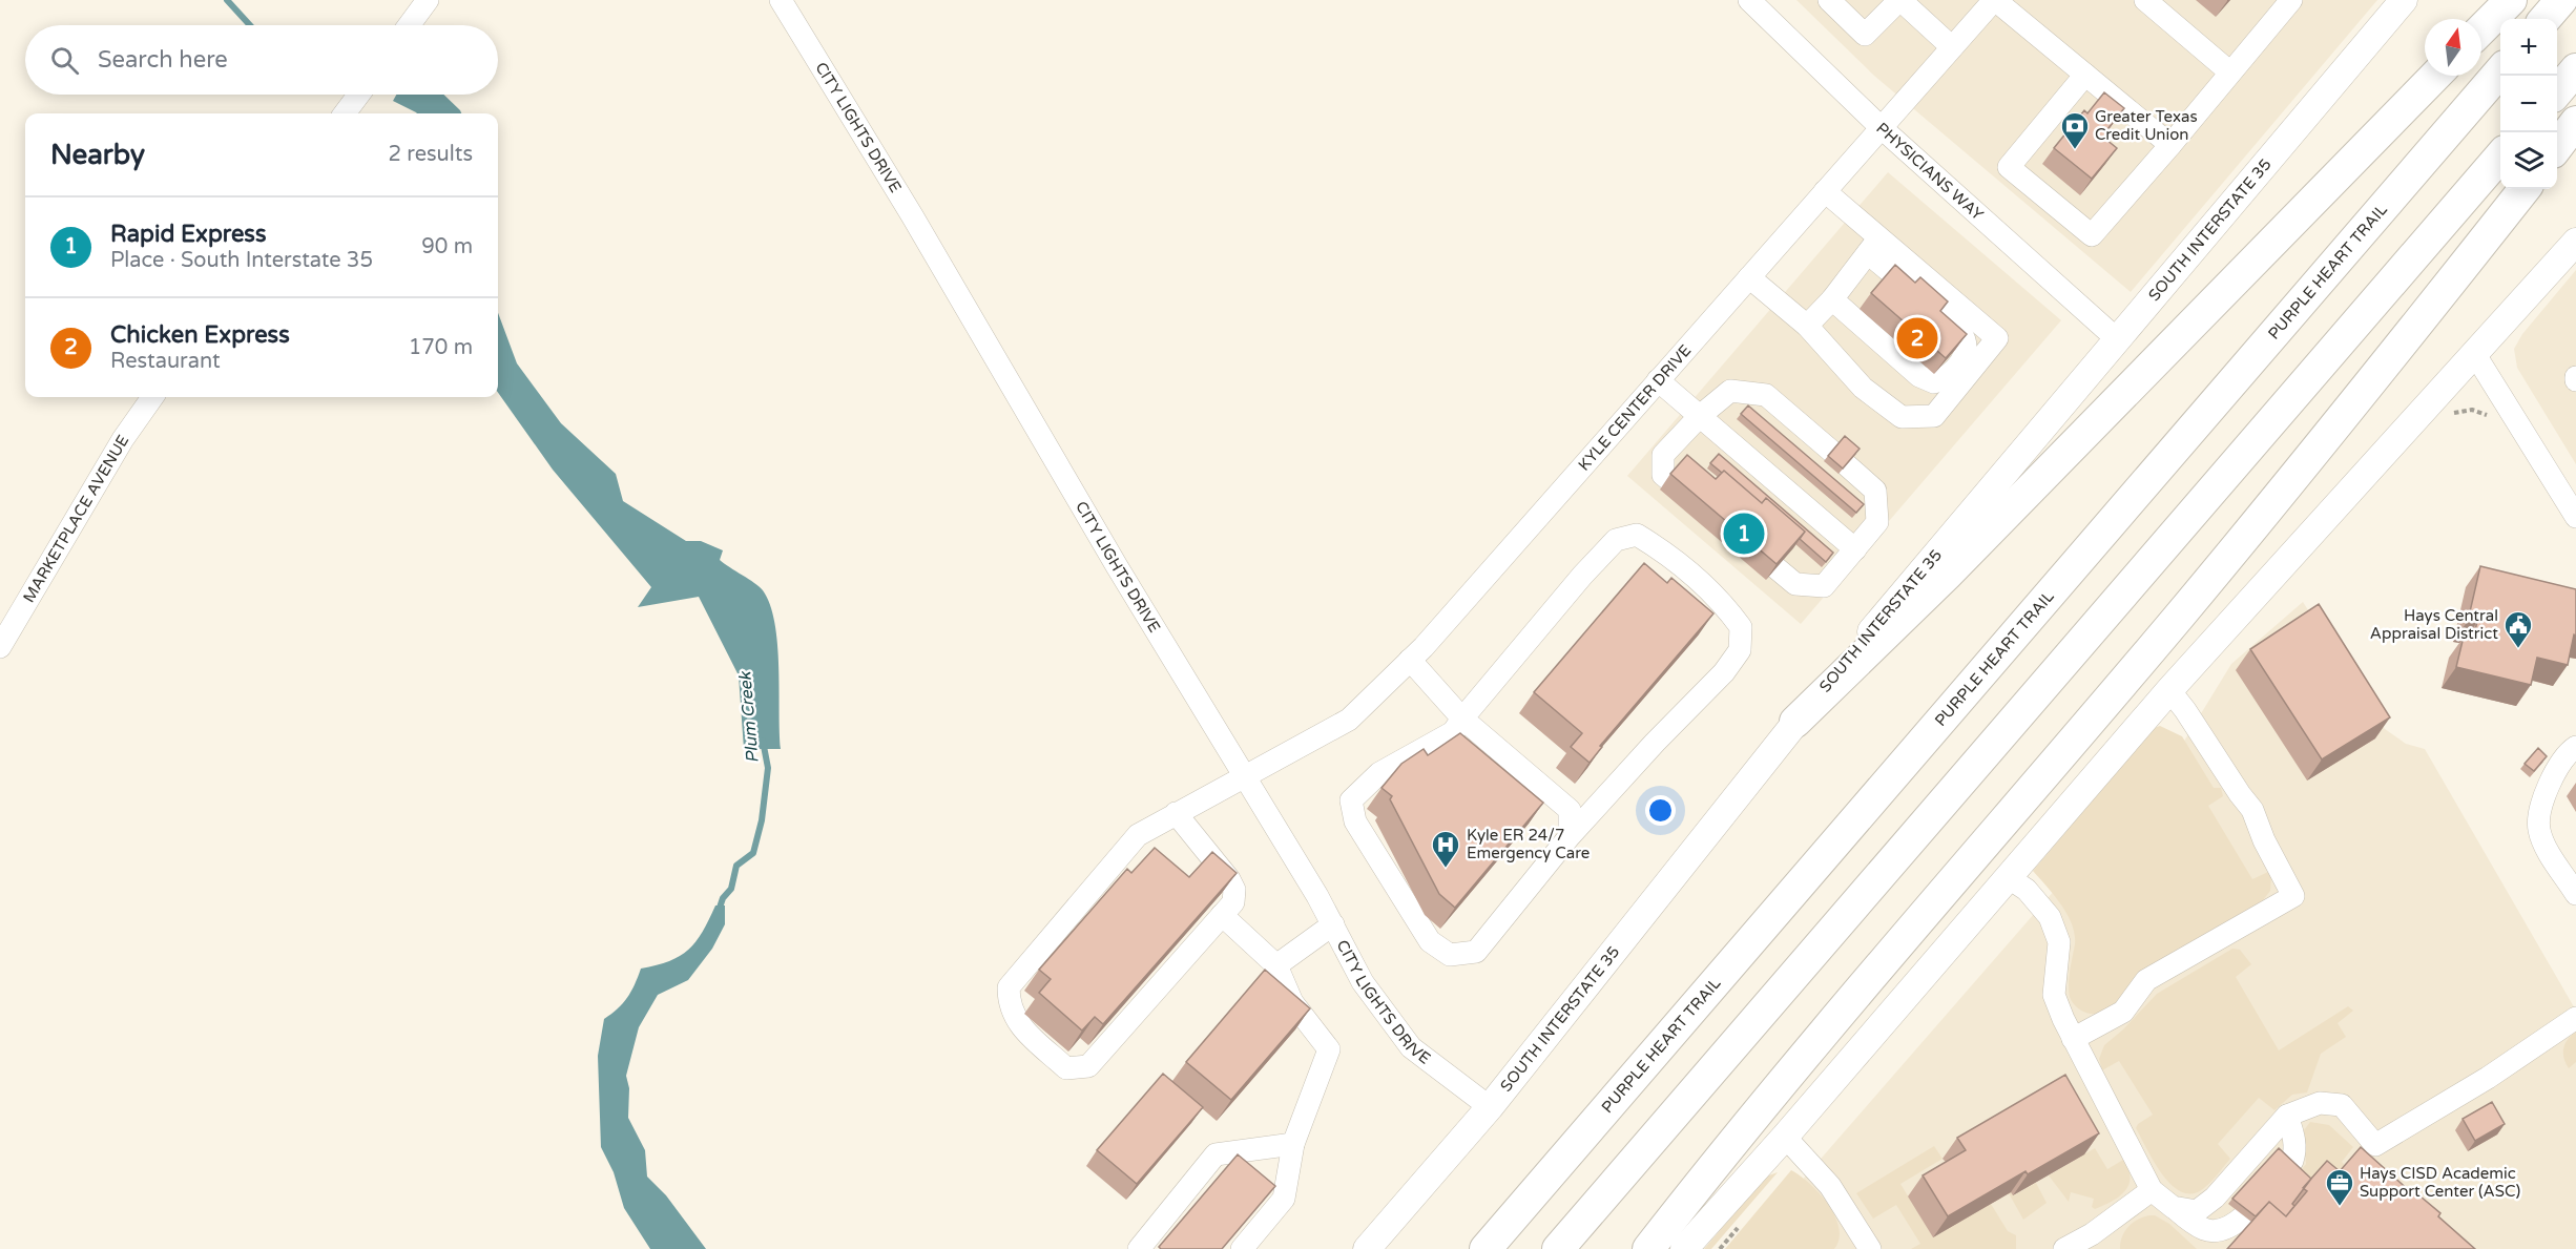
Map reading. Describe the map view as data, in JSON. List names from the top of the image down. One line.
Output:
{"streets":{"highway":["PURPLE HEART TRAIL"],"main road":["SOUTH INTERSTATE 35"],"street":["CITY LIGHTS DRIVE","PHYSICIANS WAY","KYLE CENTER DRIVE","MARKETPLACE AVENUE"]},"crossings":[["CITY LIGHTS DRIVE","SOUTH INTERSTATE 35"],["CITY LIGHTS DRIVE","KYLE CENTER DRIVE"],["PHYSICIANS WAY","SOUTH INTERSTATE 35"],["PHYSICIANS WAY","KYLE CENTER DRIVE"]],"water":["Plum Creek"],"places":{"bank":["Greater Texas Credit Union"],"public building":["Hays Central Appraisal District"],"hospital":["Kyle ER 24/7 Emergency Care"],"office":["Hays CISD Academic Support Center (ASC)"]},"north":"top","page":{"map_buttons":["+","−"],"search":"Search here","heading":["Nearby","2 results"],"list":[{"mark":"1","name":"Rapid Express","note":"Place · South Interstate 35","value":"90 m"},{"mark":"2","name":"Chicken Express","note":"Restaurant","value":"170 m"}],"pins":["2","1"]}}
